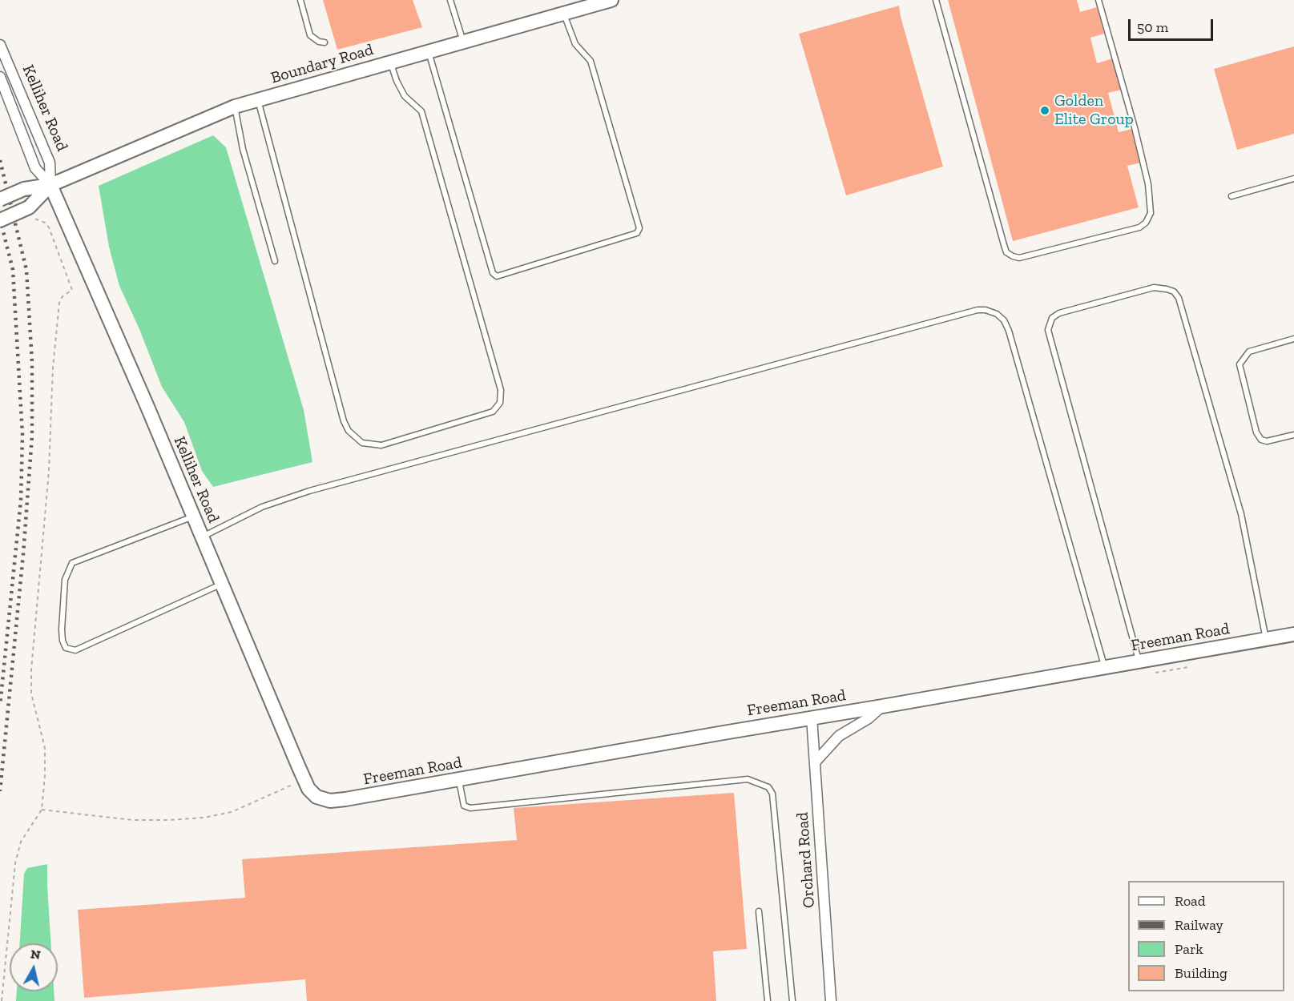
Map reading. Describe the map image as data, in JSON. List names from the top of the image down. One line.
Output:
{"streets":{"street":["Boundary Road","Kelliher Road","Freeman Road","Orchard Road"]},"crossings":[["Boundary Road","Kelliher Road"],["Kelliher Road","Freeman Road"],["Freeman Road","Orchard Road"]],"places":["Golden Elite Group"],"legend":["Road","Railway","Park","Building"],"scale_bar":"50 m","north":"top"}
